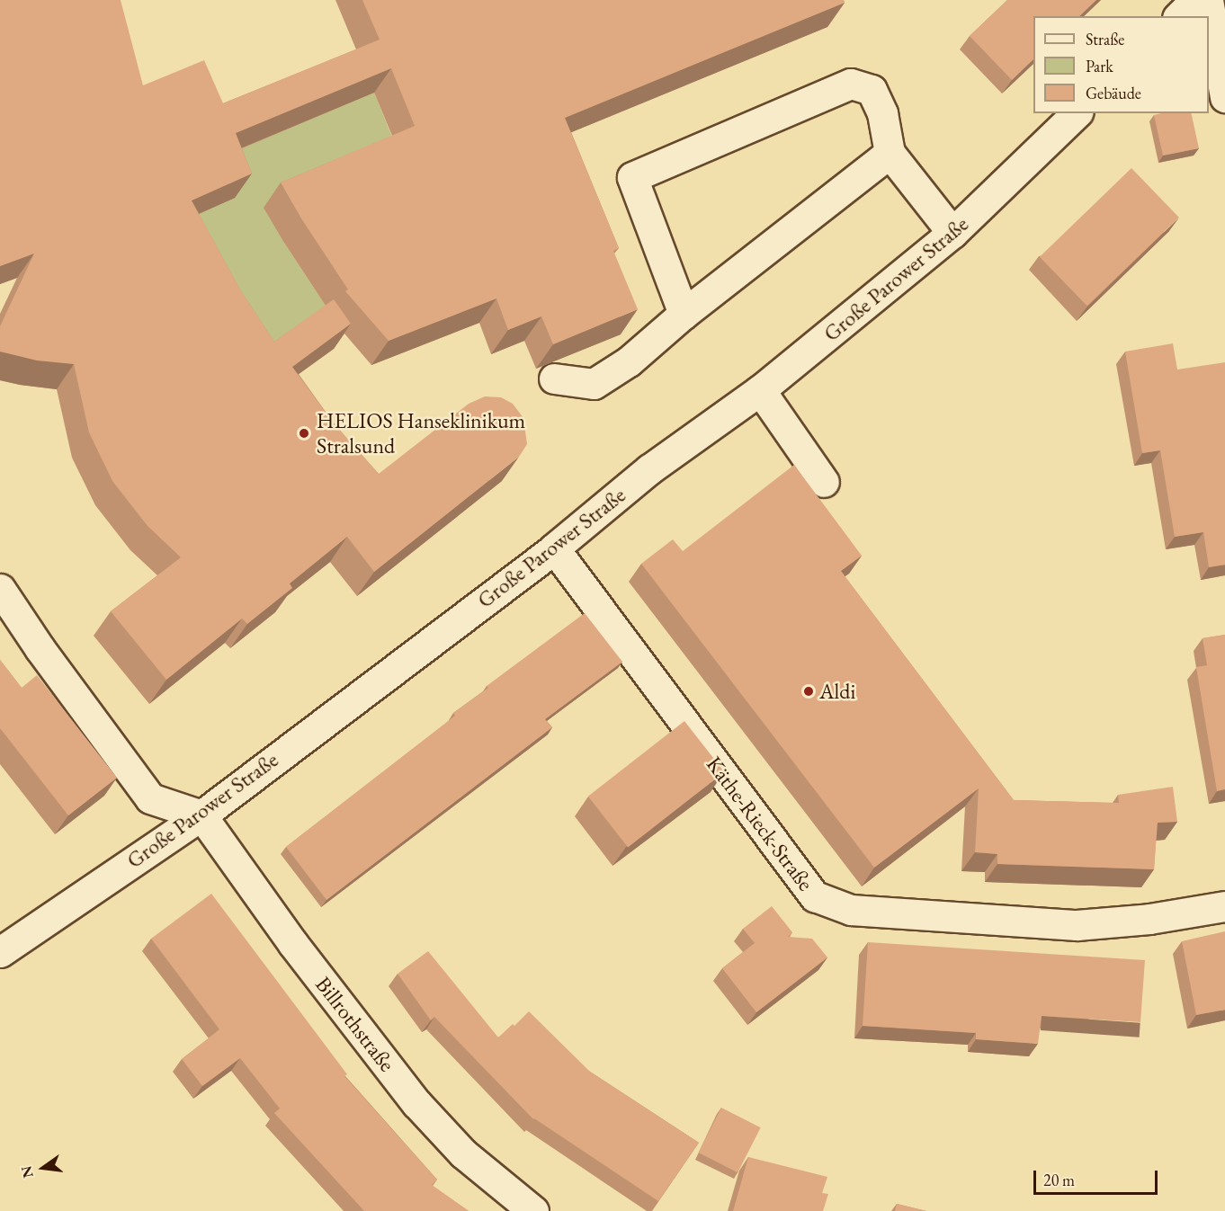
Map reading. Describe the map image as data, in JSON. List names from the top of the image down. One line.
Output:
{"streets":{"street":["Große Parower Straße","Käthe-Rieck-Straße","Billrothstraße"]},"crossings":[["Große Parower Straße","Käthe-Rieck-Straße"],["Große Parower Straße","Billrothstraße"]],"places":["HELIOS Hanseklinikum Stralsund","Aldi"],"legend":["Straße","Park","Gebäude"],"scale_bar":"20 m","north":"left"}
